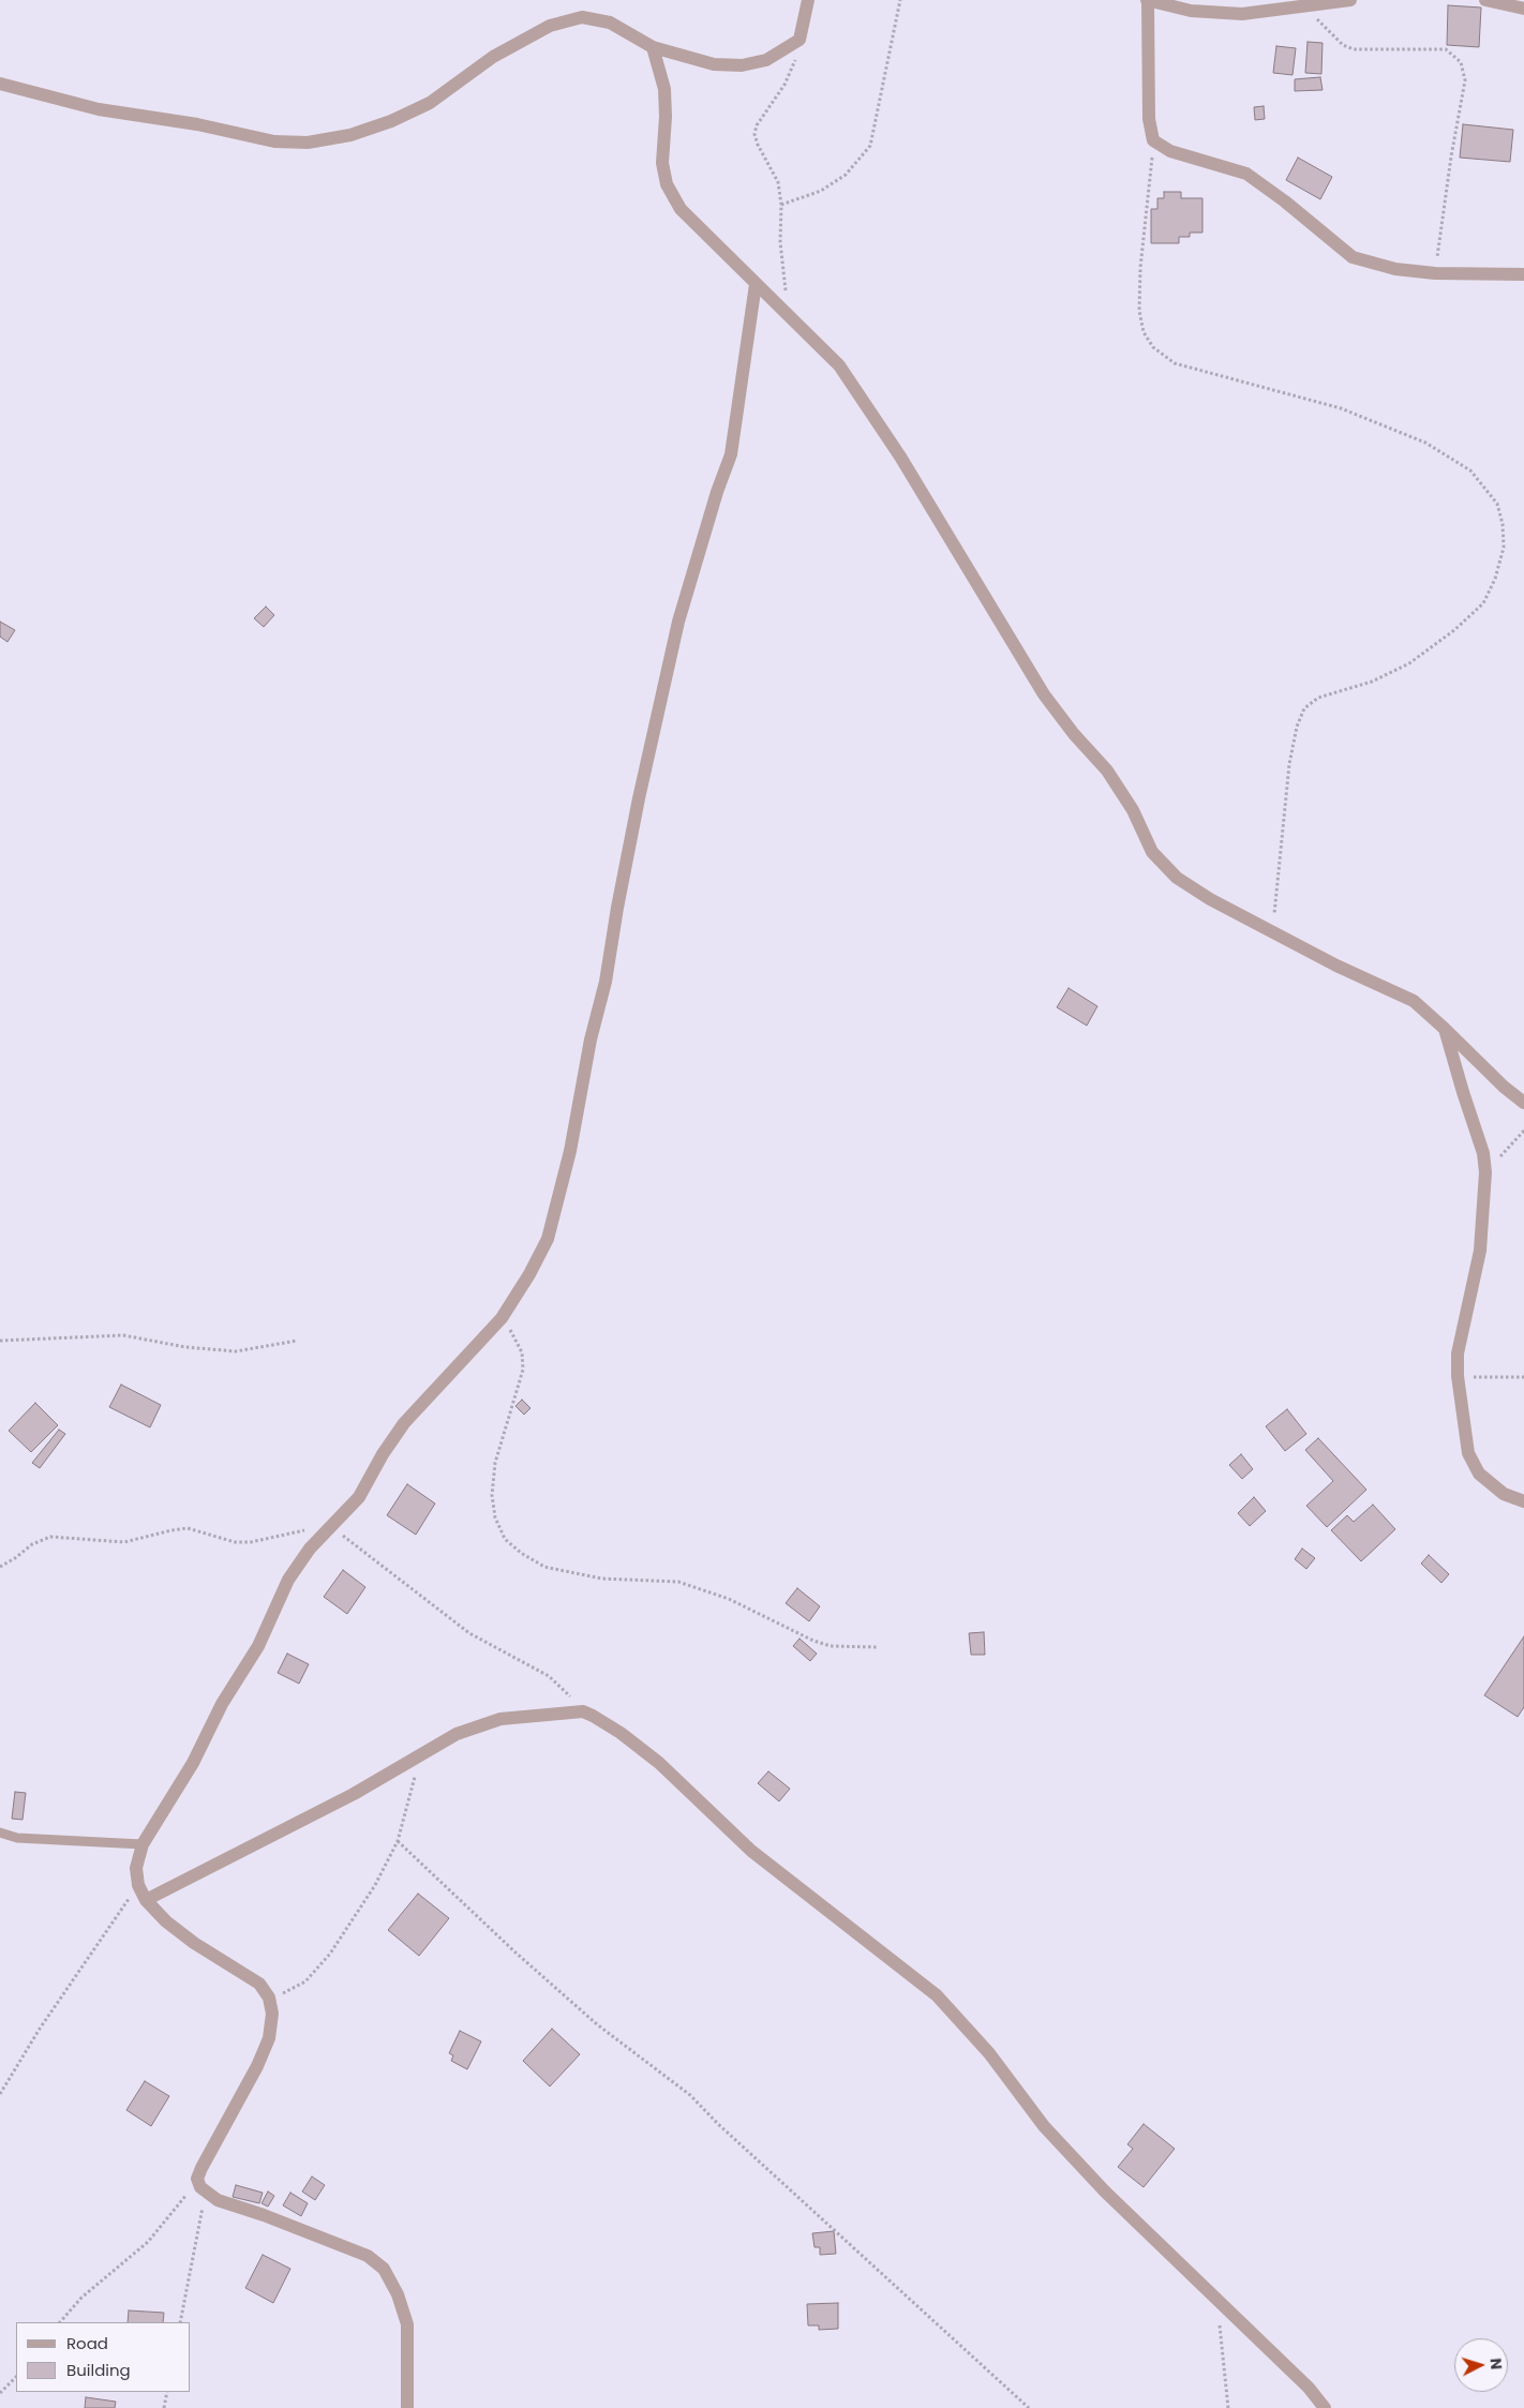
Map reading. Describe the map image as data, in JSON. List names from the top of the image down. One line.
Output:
{"legend":["Road","Building"],"north":"right"}
